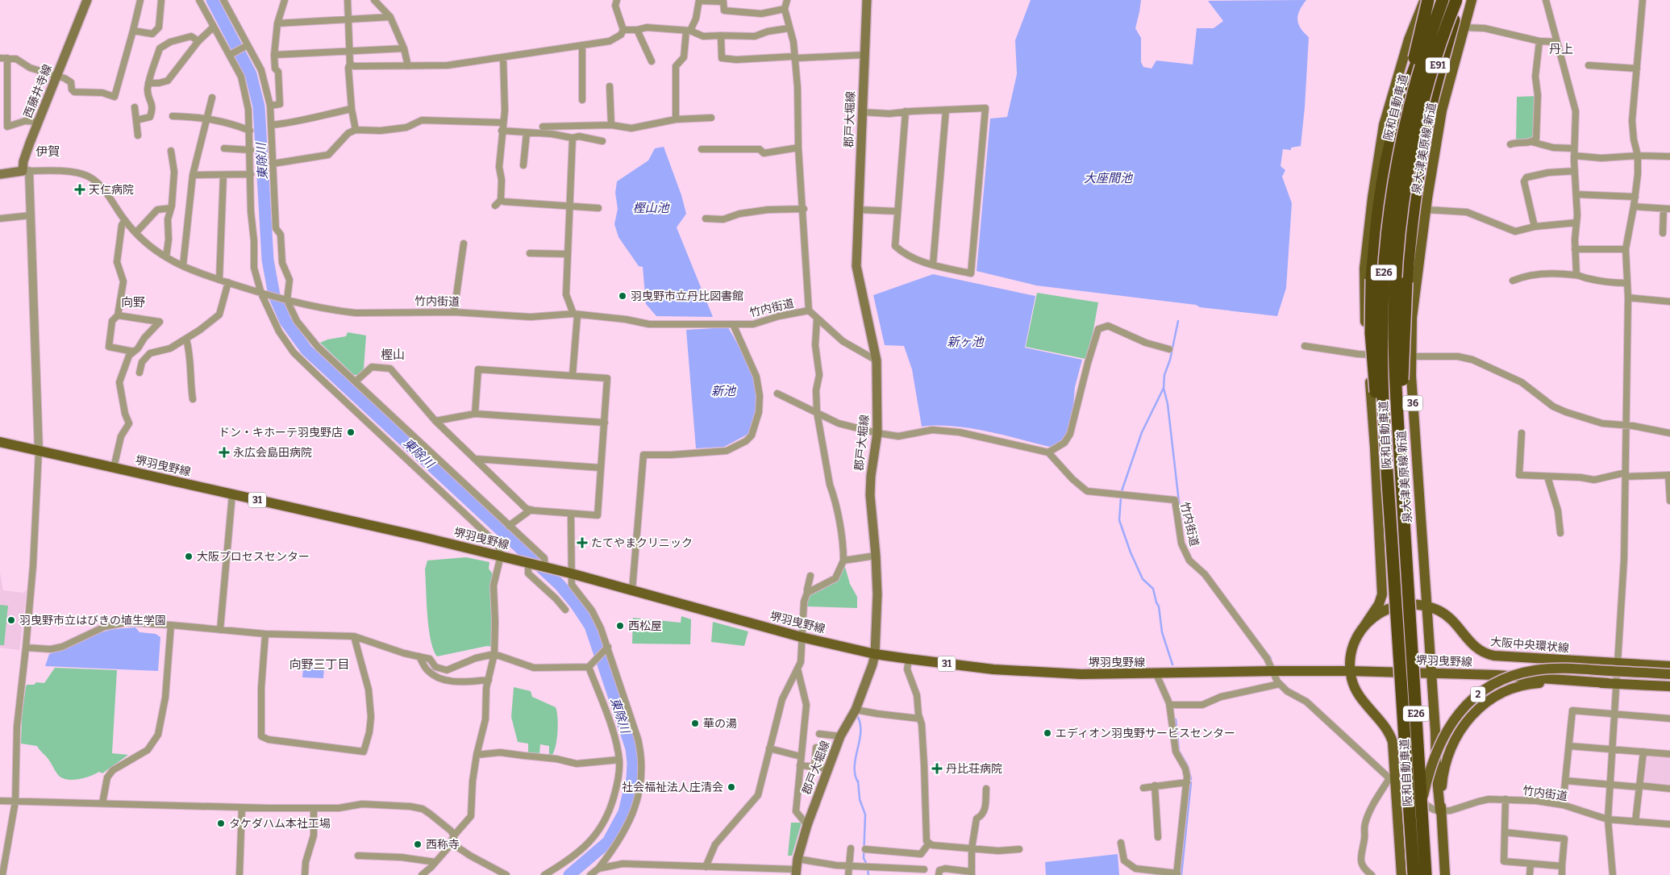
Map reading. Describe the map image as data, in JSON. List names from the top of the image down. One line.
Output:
{"streets":{"highway":["E91","阪和自動車道","E26"],"main road":["西藤井寺線","郡戸大堀線","泉大津美原線 新道","36","堺羽曳野線","31","大阪中央環状線","2"],"street":["竹内街道"]},"crossings":[["E91","阪和自動車道"],["西藤井寺線","竹内街道"],["郡戸大堀線","竹内街道"],["郡戸大堀線","堺羽曳野線"],["泉大津美原線 新道","竹内街道"],["泉大津美原線 新道","堺羽曳野線"],["泉大津美原線 新道","大阪中央環状線"],["泉大津美原線 新道","2"],["竹内街道","堺羽曳野線"],["竹内街道","大阪中央環状線"],["竹内街道","2"],["堺羽曳野線","大阪中央環状線"],["堺羽曳野線","2"]],"districts":["丹上","伊賀","向野","樫山","向野三丁目"],"water":["東除川","大座間池","樫山池","新ヶ池","新池"],"places":{"health":["天仁病院","永広会島田病院","たてやまクリニック","丹比荘病院"],"other":["羽曳野市立丹比図書館","ドン・キホーテ羽曳野店","大阪プロセスセンター","羽曳野市立はびきの埴生学園","西松屋","華の湯","エディオン羽曳野サービスセンター","社会福祉法人庄清会","タケダハム本社工場","西称寺"]}}
